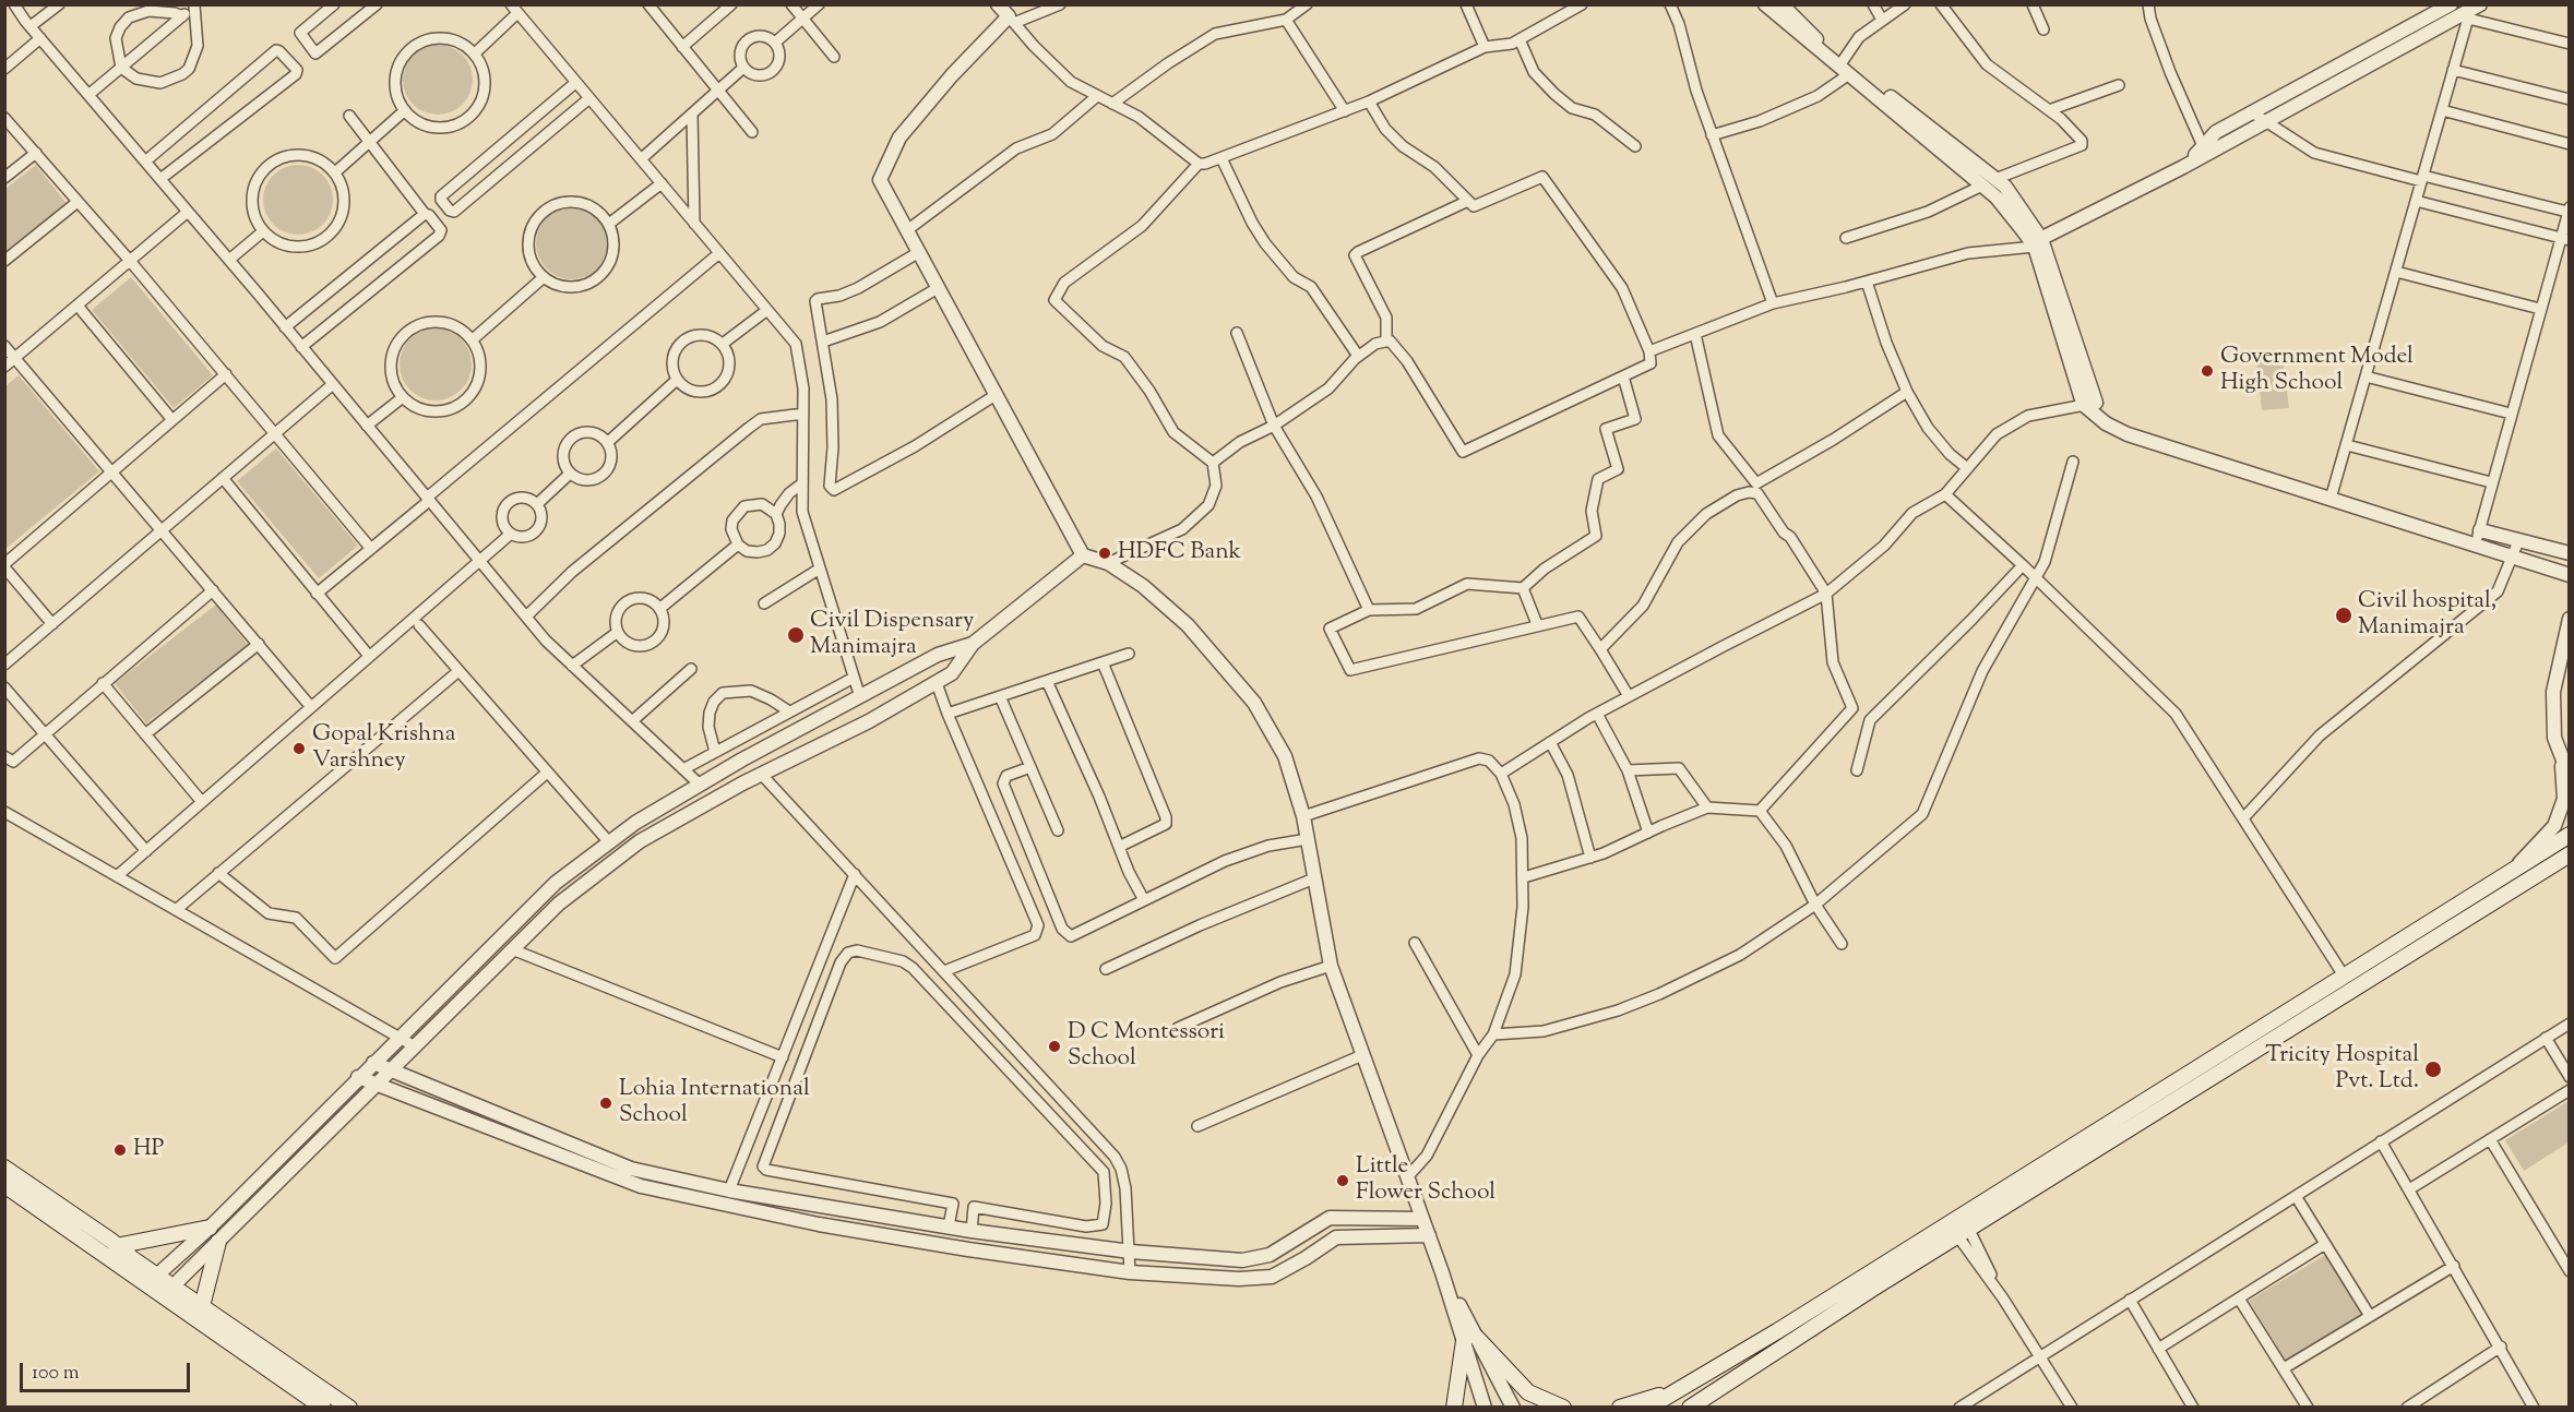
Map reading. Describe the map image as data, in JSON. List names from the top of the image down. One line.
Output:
{"places":["Government Model High School","HDFC Bank","Civil hospital, Manimajra","Civil Dispensary Manimajra","Gopal Krishna Varshney","D C Montessori School","Tricity Hospital Pvt. Ltd.","Lohia International School","HP","Little Flower School"],"scale_bar":"100 m"}
